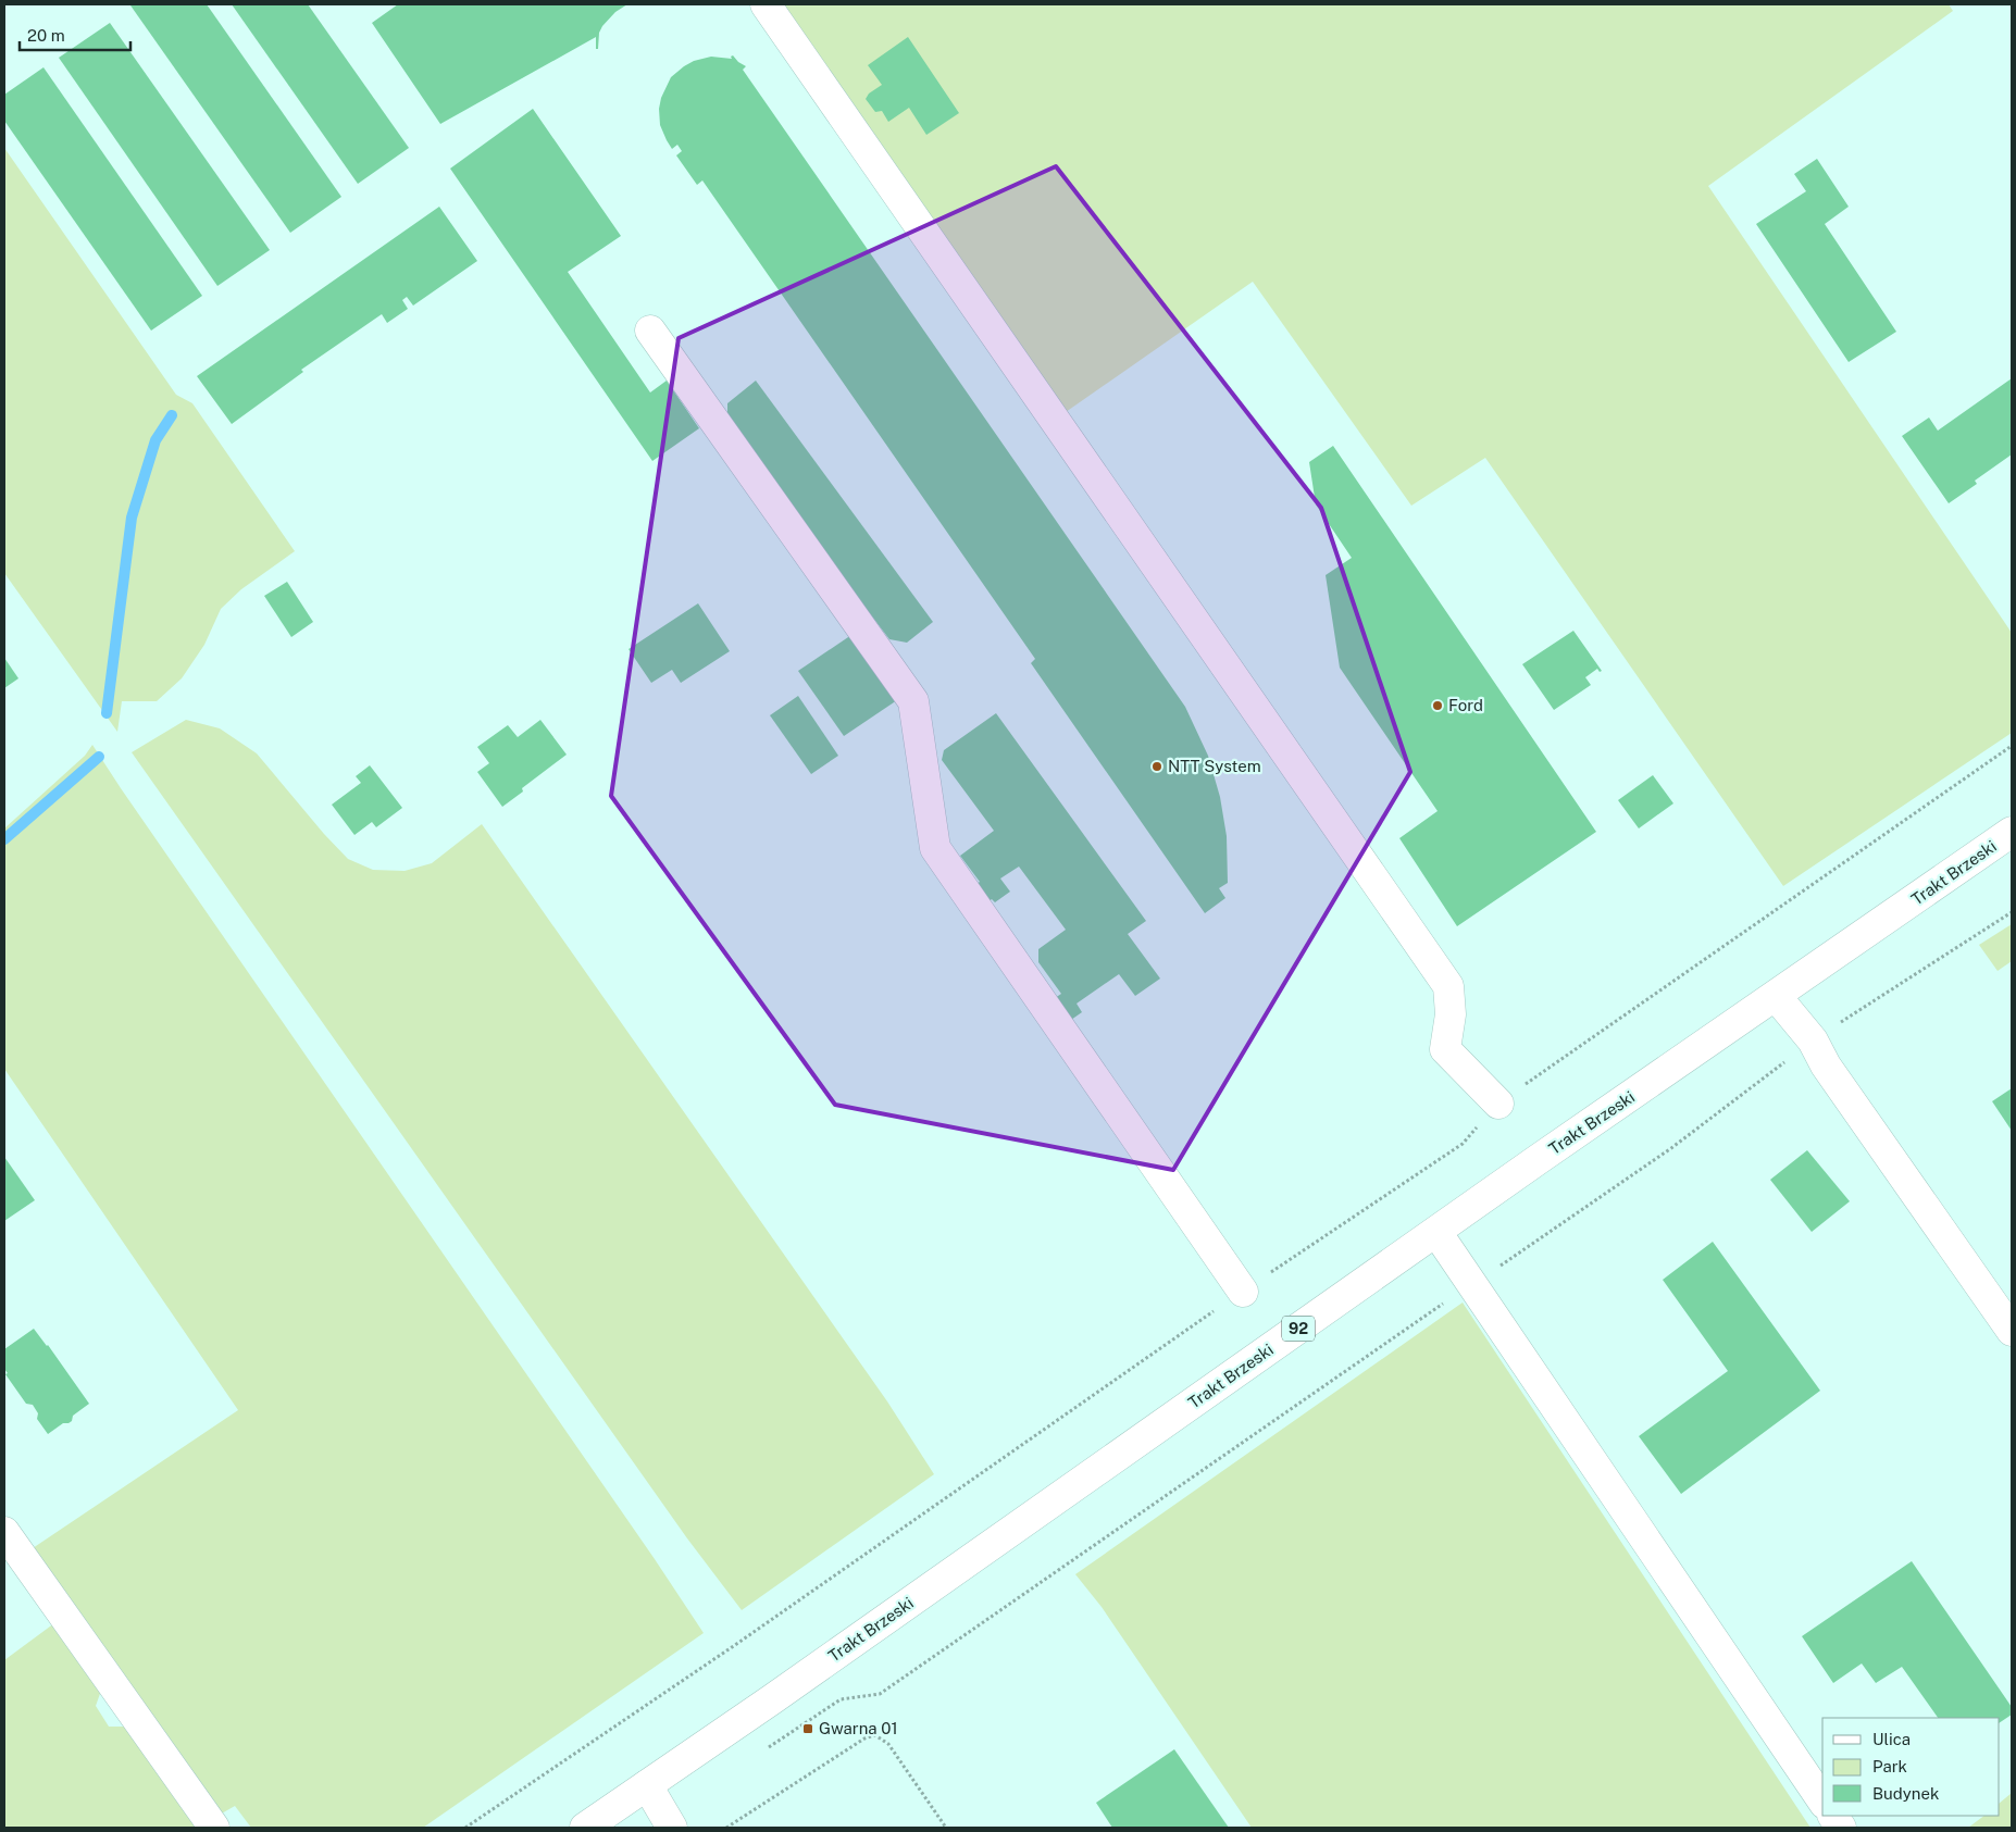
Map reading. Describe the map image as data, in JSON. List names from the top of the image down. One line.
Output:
{"streets":{"main road":["Trakt Brzeski","92"]},"places":{"other":["Ford","NTT System"],"transit":["Gwarna 01"]},"legend":["Ulica","Park","Budynek"],"scale_bar":"20 m"}
